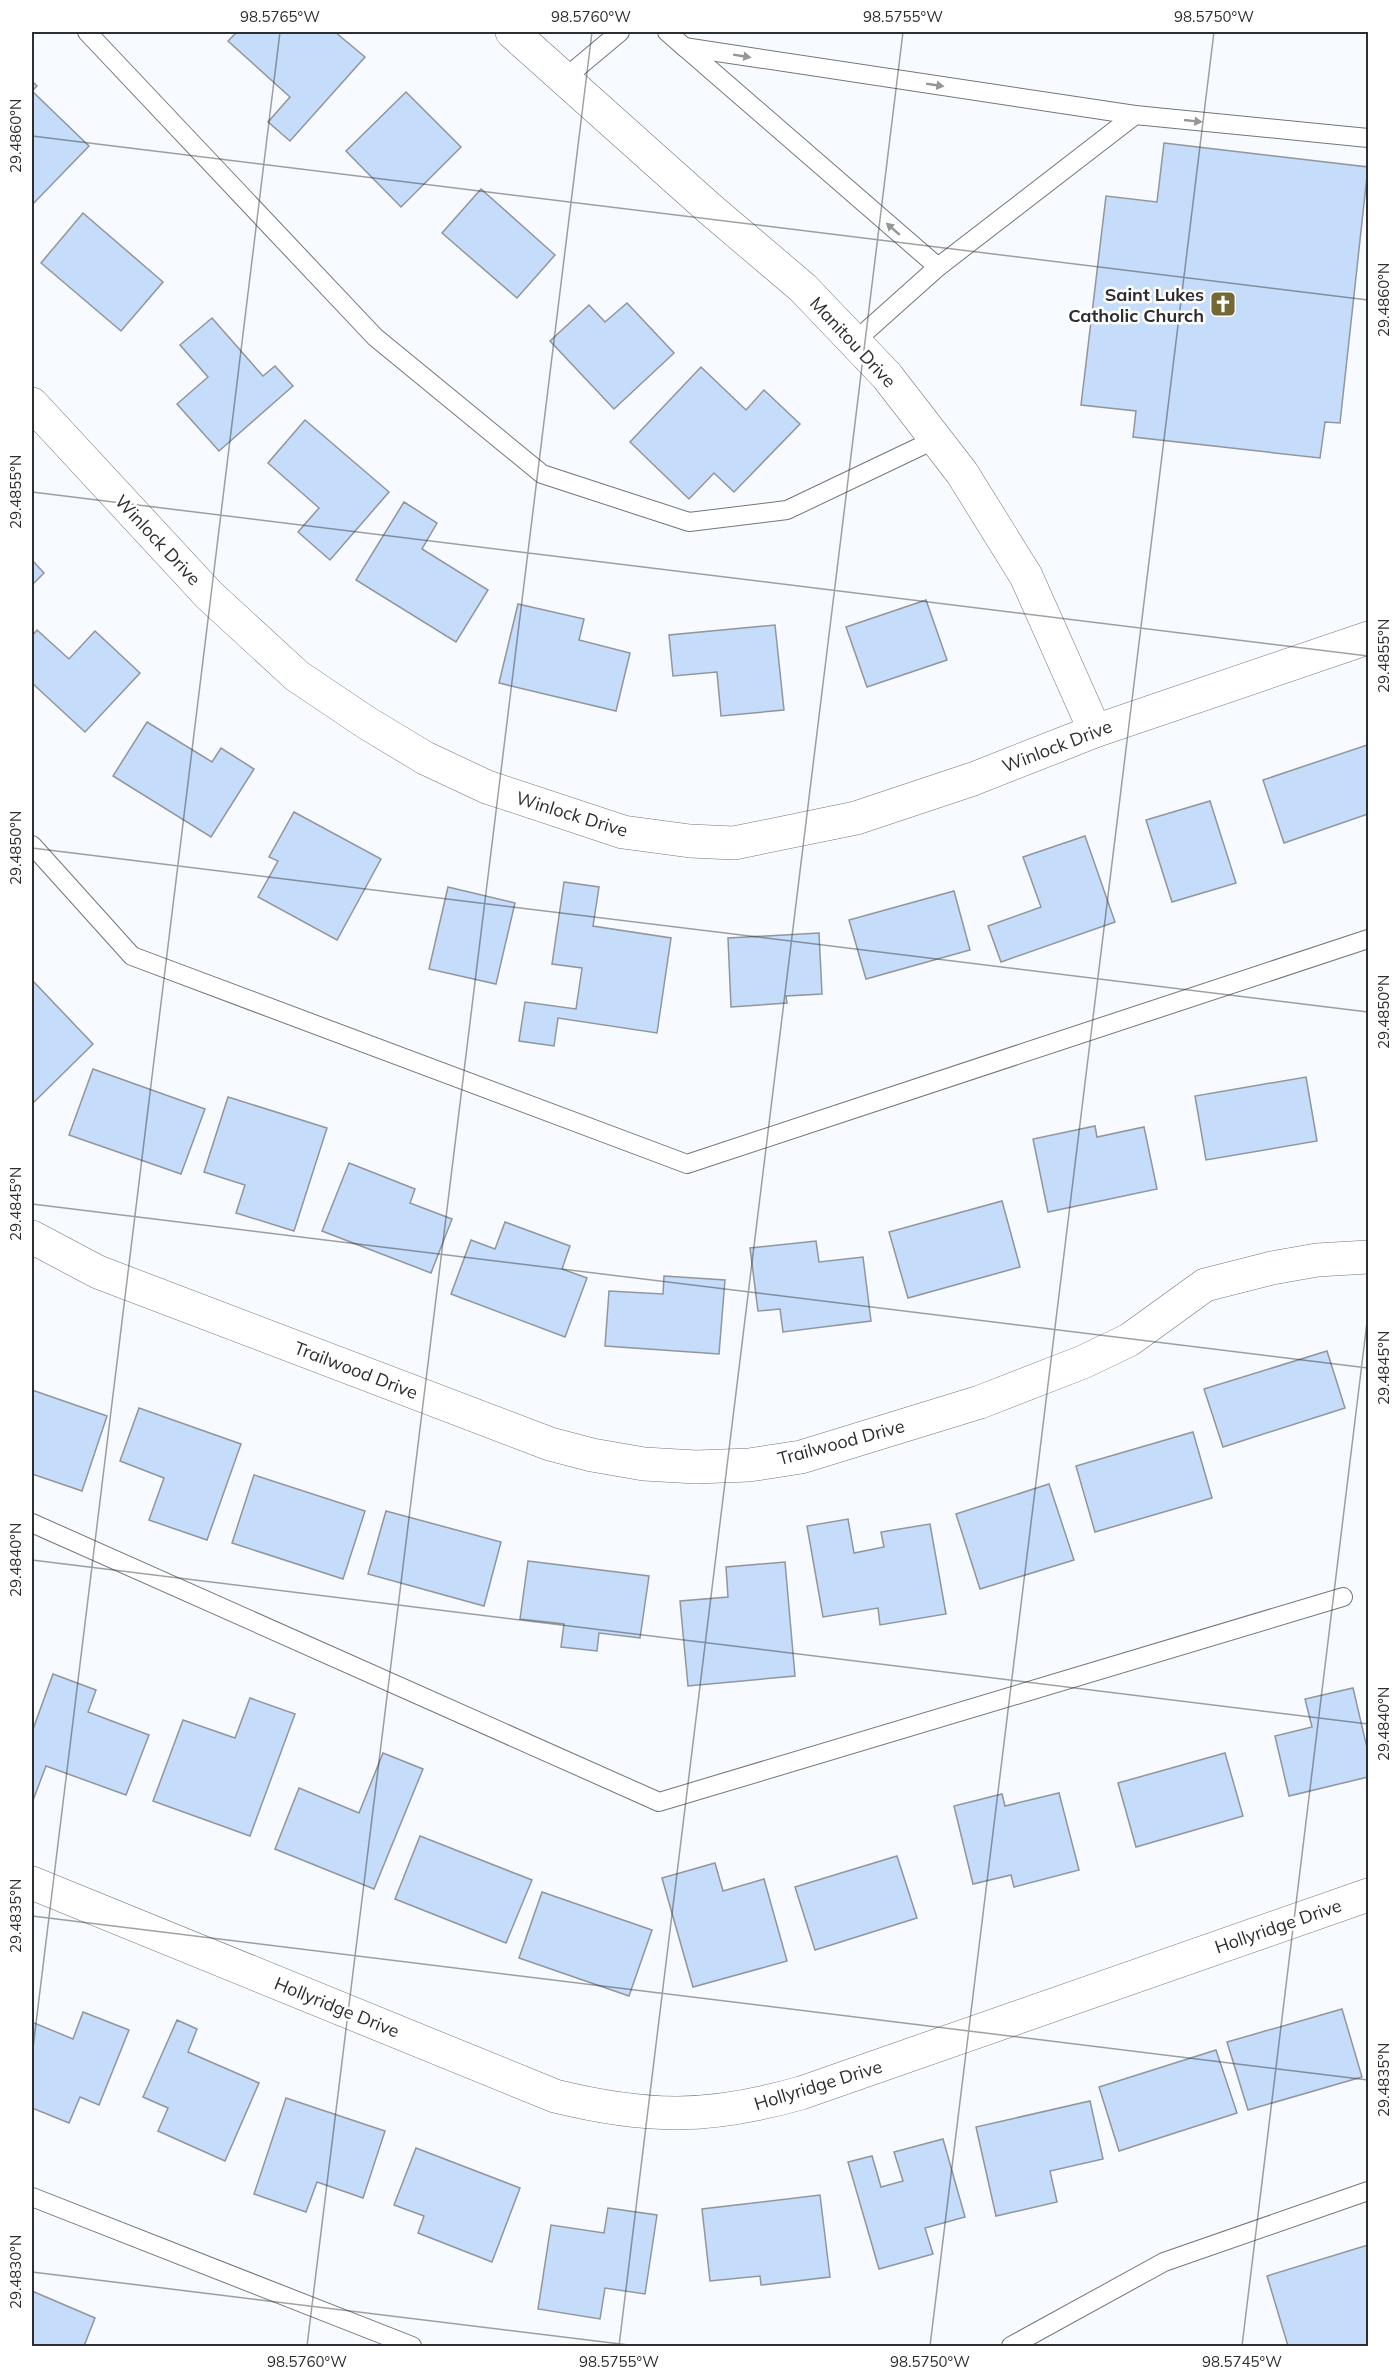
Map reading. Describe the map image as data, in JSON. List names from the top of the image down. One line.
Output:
{"streets":{"street":["Manitou Drive","Winlock Drive","Trailwood Drive","Hollyridge Drive"]},"crossings":[["Manitou Drive","Winlock Drive"]],"places":{"church":["Saint Lukes Catholic Church"]},"coordinates":["98.5765°W","98.5760°W","98.5755°W","98.5750°W","29.4860°N","29.4855°N","29.4850°N","29.4845°N","29.4840°N","29.4835°N","29.4830°N","98.5745°W"]}
